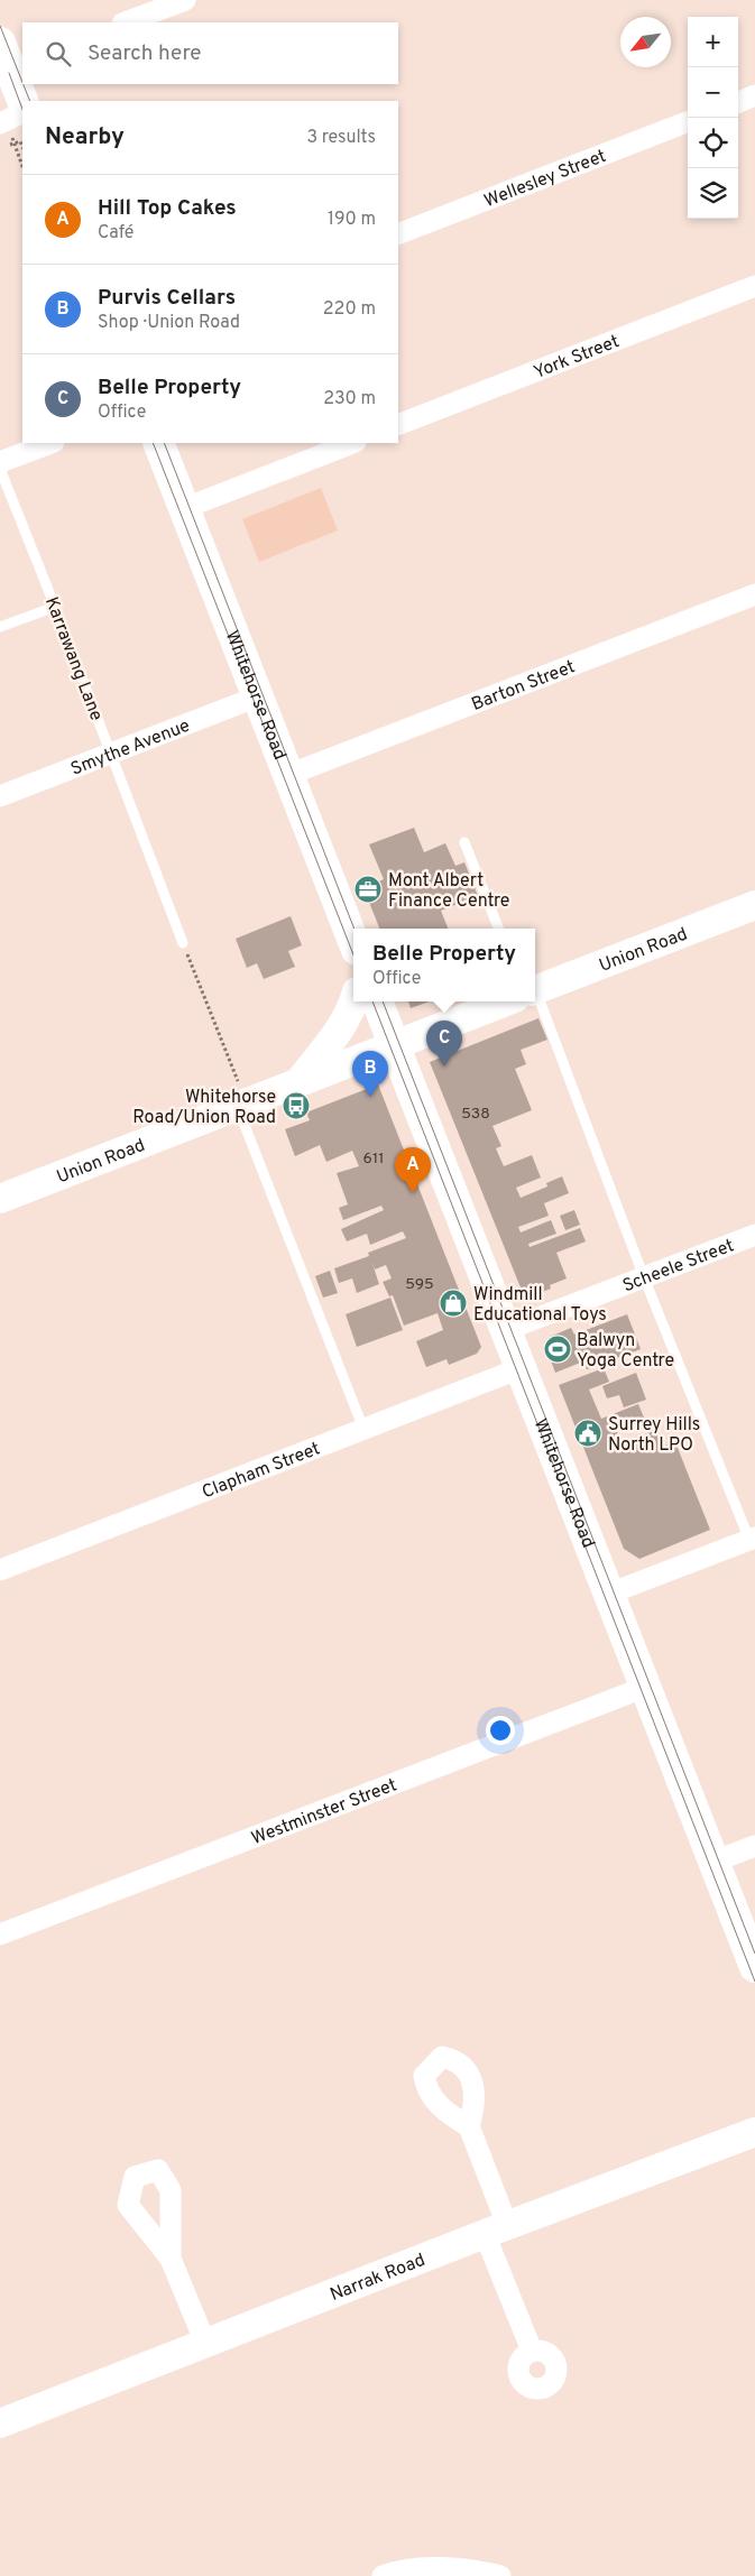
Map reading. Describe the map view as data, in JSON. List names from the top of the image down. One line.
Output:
{"streets":{"main road":["Whitehorse Road","Union Road","Narrak Road"],"street":["Wellesley Street","York Street","Barton Street","Smythe Avenue","Scheele Street","Clapham Street","Westminster Street"],"lane":["Karrawang Lane"]},"crossings":[["Karrawang Lane","Smythe Avenue"],["Barton Street","Whitehorse Road"],["Whitehorse Road","Smythe Avenue"],["Whitehorse Road","Union Road"],["Whitehorse Road","Scheele Street"],["Whitehorse Road","Clapham Street"],["Whitehorse Road","Westminster Street"]],"places":{"office":["Mont Albert Finance Centre"],"bus stop":["Whitehorse Road/Union Road"],"shop":["Windmill Educational Toys"],"sports":["Balwyn Yoga Centre"],"public building":["Surrey Hills North LPO"]},"house_numbers":["538","611","595"],"north":"bottom left","page":{"map_buttons":["+","−"],"search":"Search here","heading":["Nearby","3 results"],"list":[{"mark":"A","name":"Hill Top Cakes","note":"Café","value":"190 m"},{"mark":"B","name":"Purvis Cellars","note":"Shop · Union Road","value":"220 m"},{"mark":"C","name":"Belle Property","note":"Office","value":"230 m"}],"popup":["Belle Property","Office"],"pins":["C","B","A"]}}
